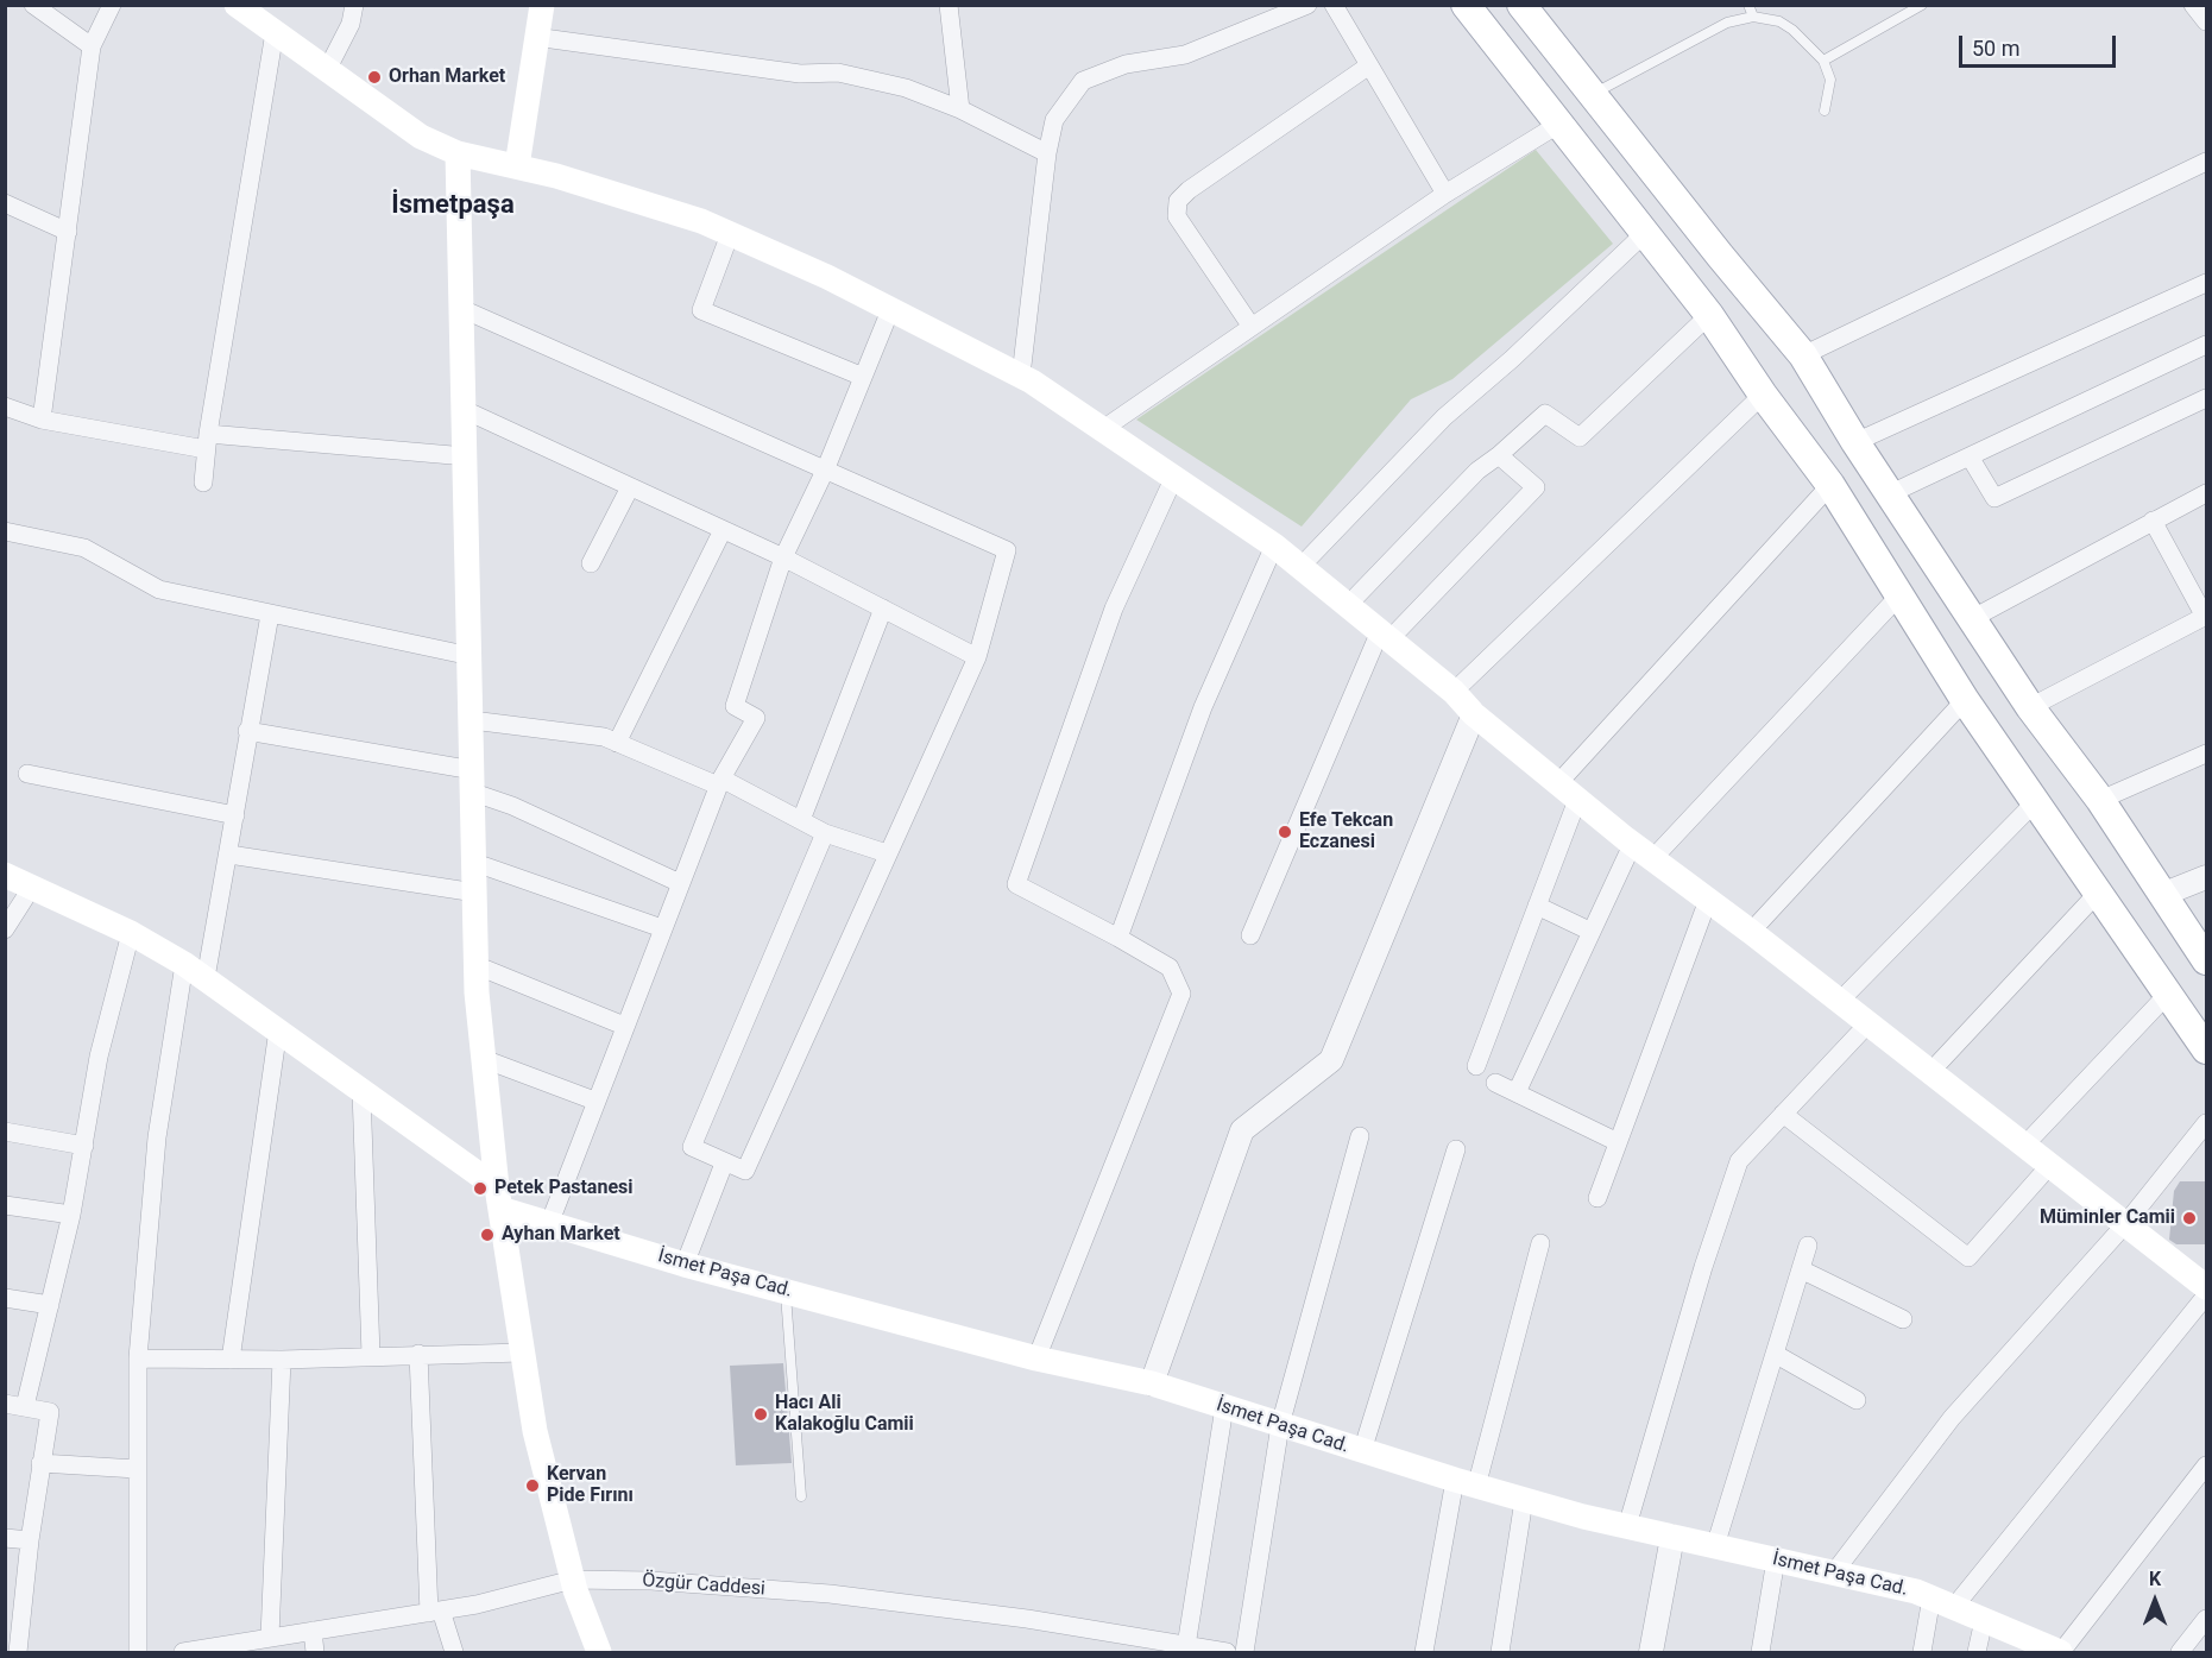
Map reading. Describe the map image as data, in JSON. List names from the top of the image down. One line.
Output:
{"streets":{"main road":["İsmet Paşa Cad."],"street":["Özgür Caddesi"]},"districts":["İsmetpaşa"],"places":["Orhan Market","Efe Tekcan Eczanesi","Petek Pastanesi","Müminler Camii","Ayhan Market","Hacı Ali Kalakoğlu Camii","Kervan Pide Fırını"],"scale_bar":"50 m","north":"top"}
